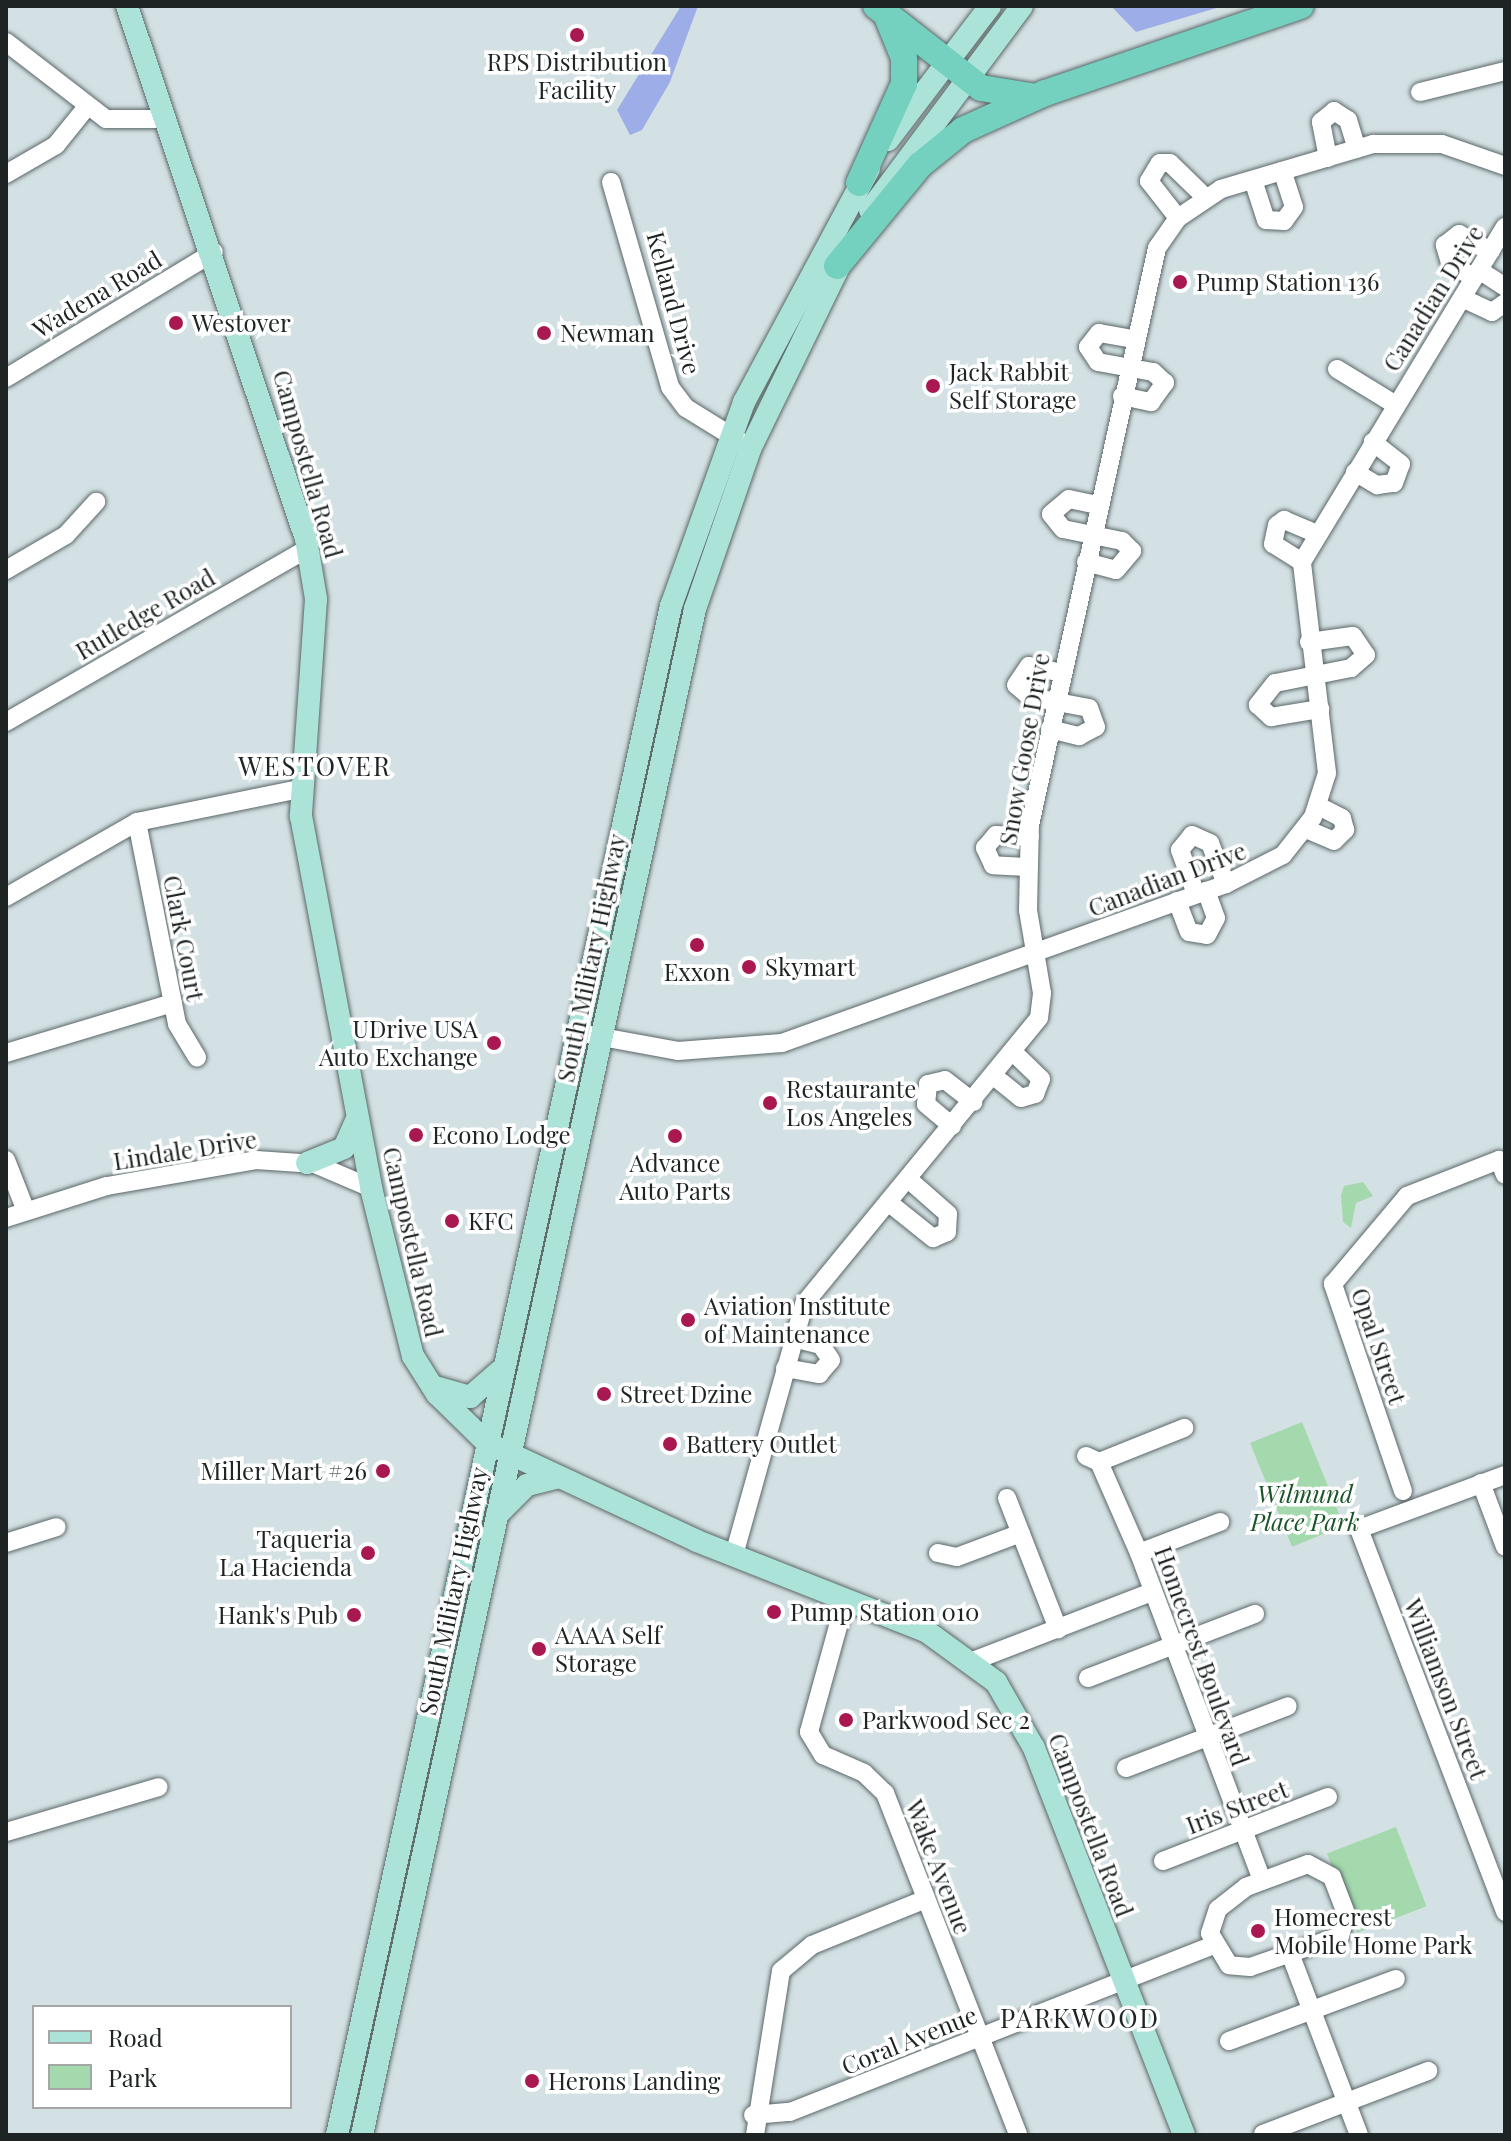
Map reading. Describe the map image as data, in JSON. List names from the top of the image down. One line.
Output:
{"streets":{"main road":["Campostella Road","South Military Highway"],"street":["Wadena Road","Canadian Drive","Kelland Drive","Rutledge Road","Snow Goose Drive","Clark Court","Lindale Drive","Opal Street","Homecrest Boulevard","Williamson Street","Iris Street","Wake Avenue","Coral Avenue"]},"crossings":[["Wadena Road","Campostella Road"],["Canadian Drive","Snow Goose Drive"],["Canadian Drive","South Military Highway"],["Kelland Drive","South Military Highway"],["Campostella Road","Rutledge Road"],["Campostella Road","Snow Goose Drive"],["Campostella Road","South Military Highway"],["Campostella Road","Lindale Drive"],["Campostella Road","Wake Avenue"],["Campostella Road","Coral Avenue"],["Homecrest Boulevard","Iris Street"],["Wake Avenue","Coral Avenue"]],"districts":["WESTOVER","PARKWOOD"],"parks":["Wilmund Place Park"],"places":["RPS Distribution Facility","Pump Station 136","Westover","Newman","Jack Rabbit Self Storage","Exxon","Skymart","UDrive USA Auto Exchange","Restaurante Los Angeles","Econo Lodge","Advance Auto Parts","KFC","Aviation Institute of Maintenance","Street Dzine","Battery Outlet","Miller Mart #26","Taqueria La Hacienda","Pump Station 010","Hank's Pub","AAAA Self Storage","Parkwood Sec 2","Homecrest Mobile Home Park","Herons Landing"],"legend":["Road","Park"]}
